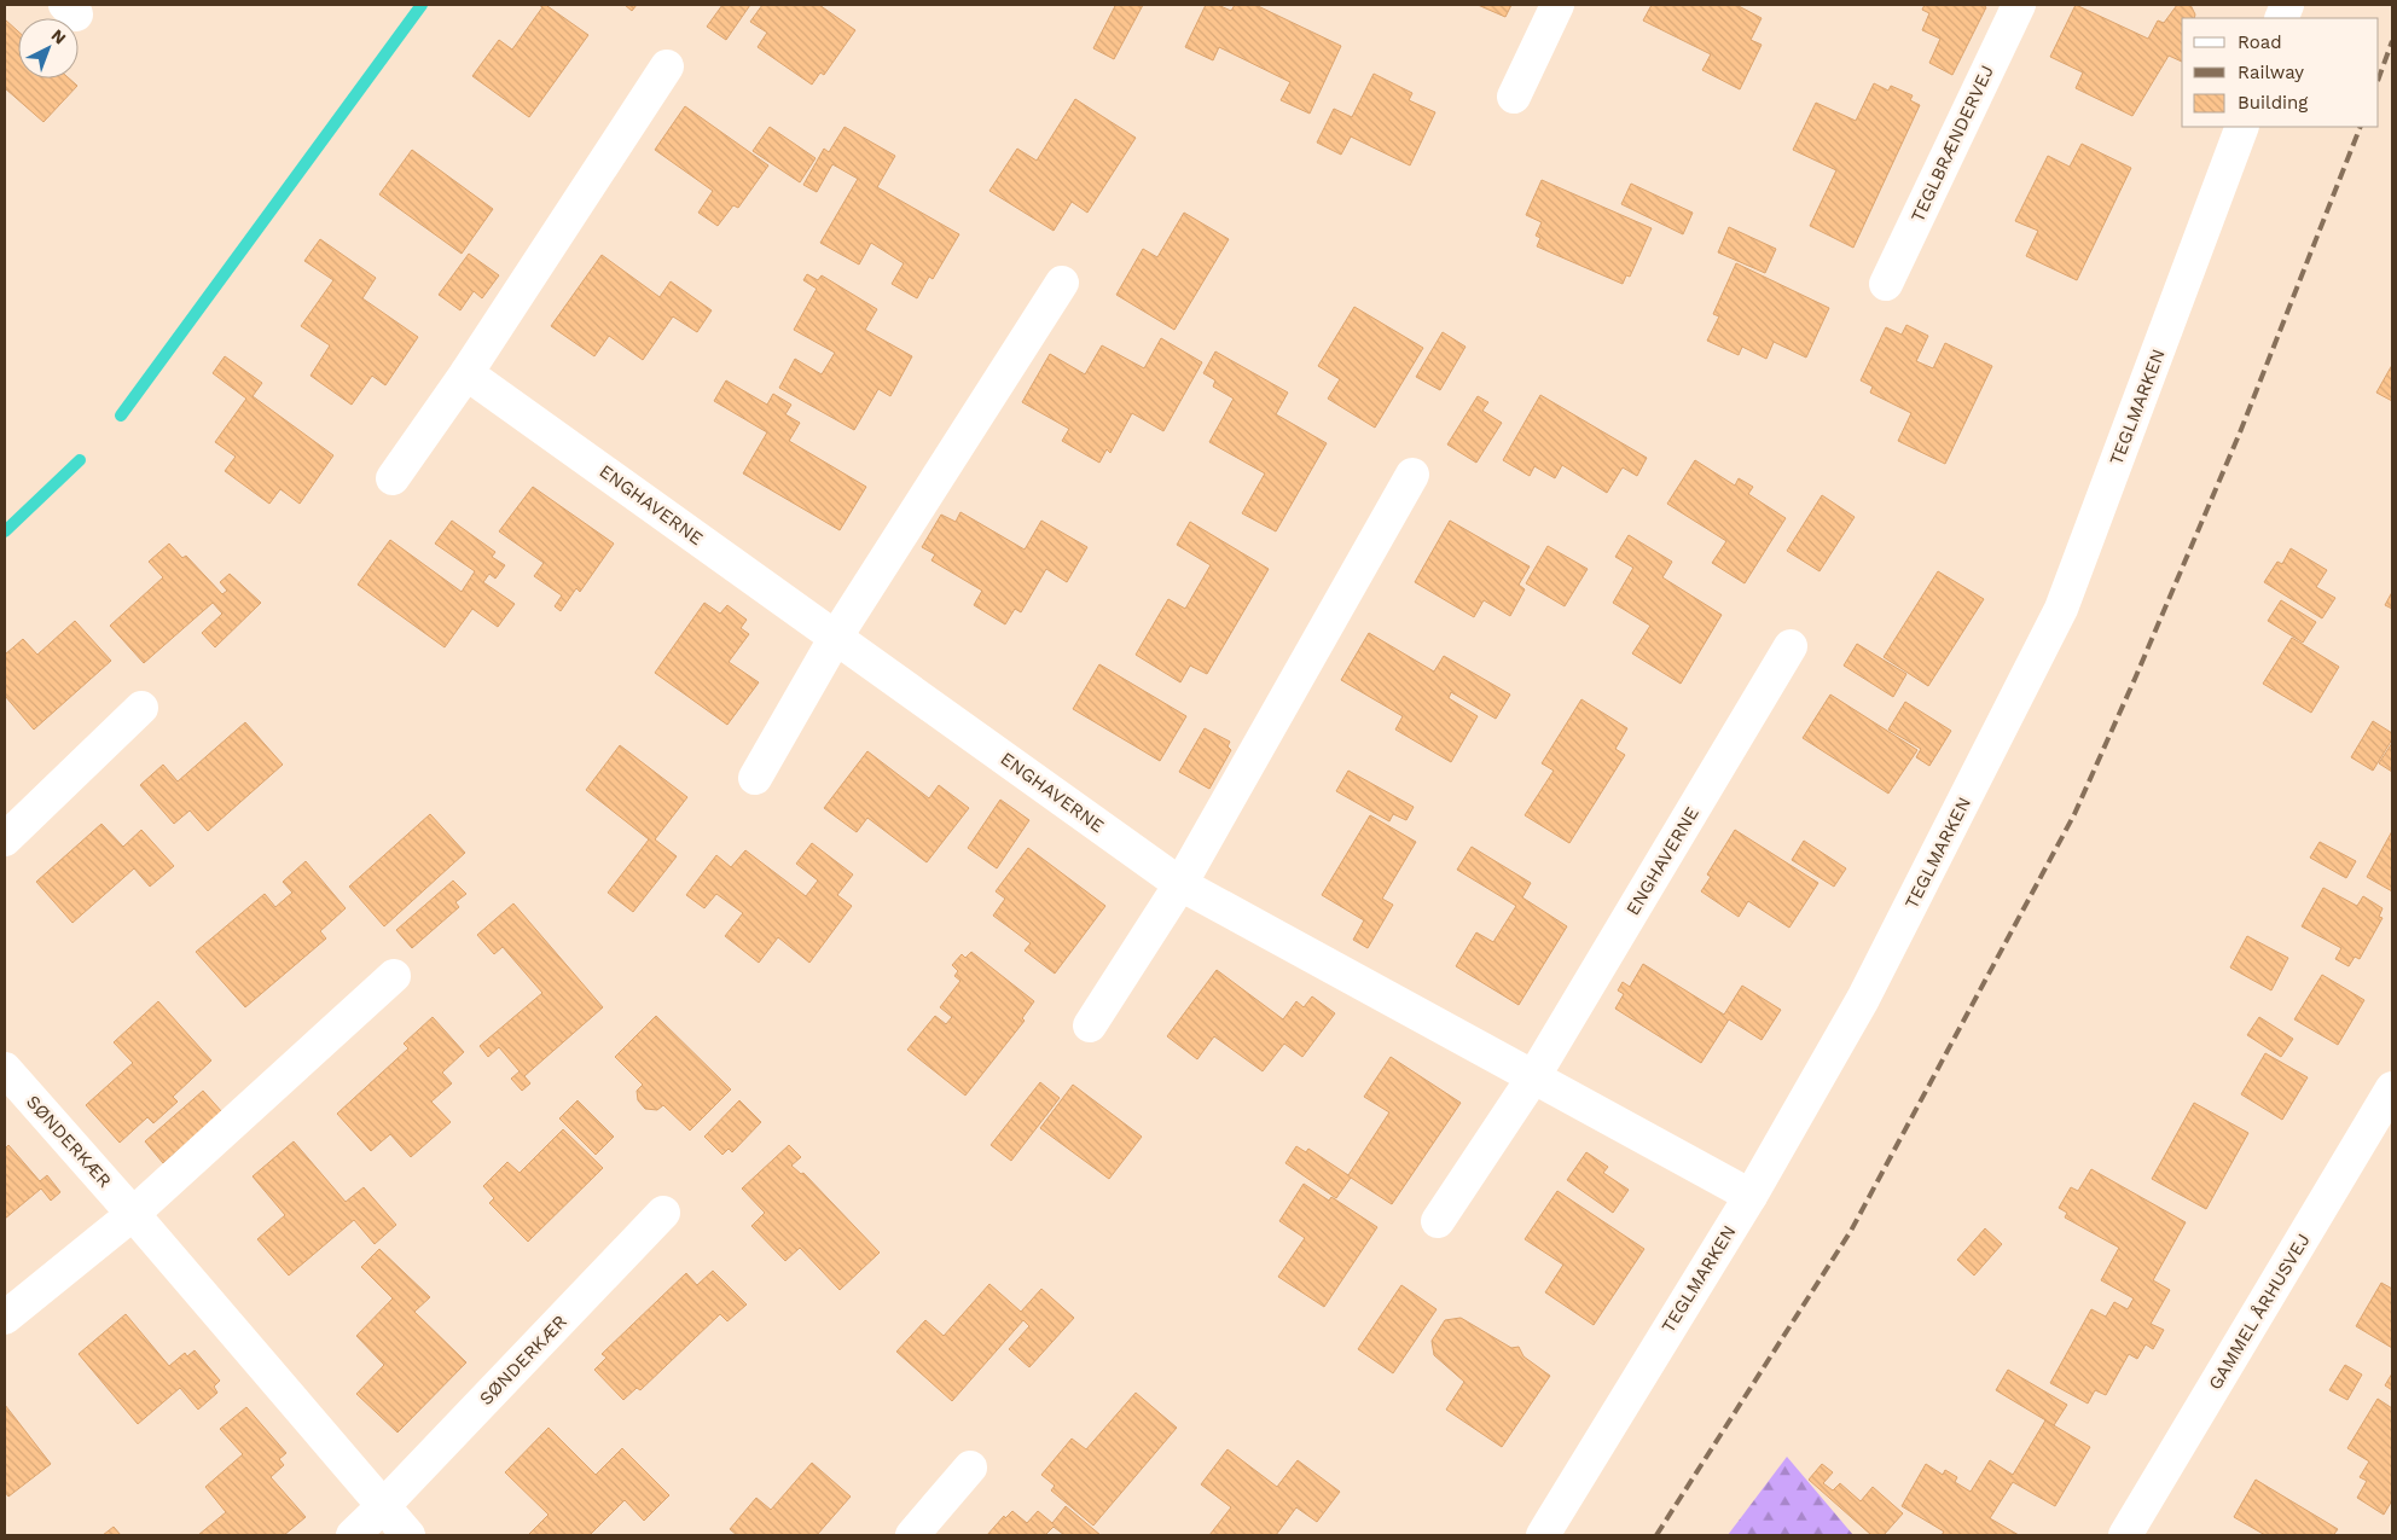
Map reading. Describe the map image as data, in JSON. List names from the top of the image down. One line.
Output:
{"streets":{"street":["TEGLBRÆNDERVEJ","TEGLMARKEN","ENGHAVERNE","SØNDERKÆR","GAMMEL ÅRHUSVEJ"]},"crossings":[["TEGLMARKEN","ENGHAVERNE"]],"legend":["Road","Railway","Building"],"north":"top right"}
